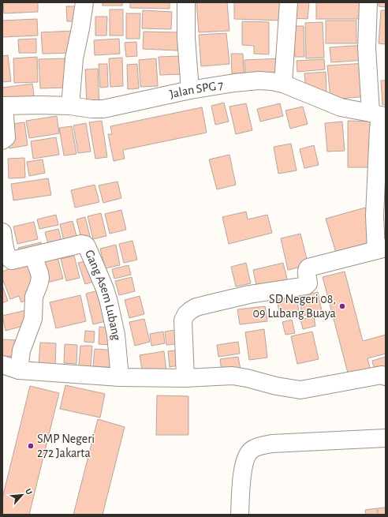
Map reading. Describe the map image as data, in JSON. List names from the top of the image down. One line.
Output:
{"streets":{"street":["Jalan SPG 7","Gang Asem Lubang"]},"places":["SD Negeri 08, 09 Lubang Buaya","SMP Negeri 272 Jakarta"],"north":"top right"}
